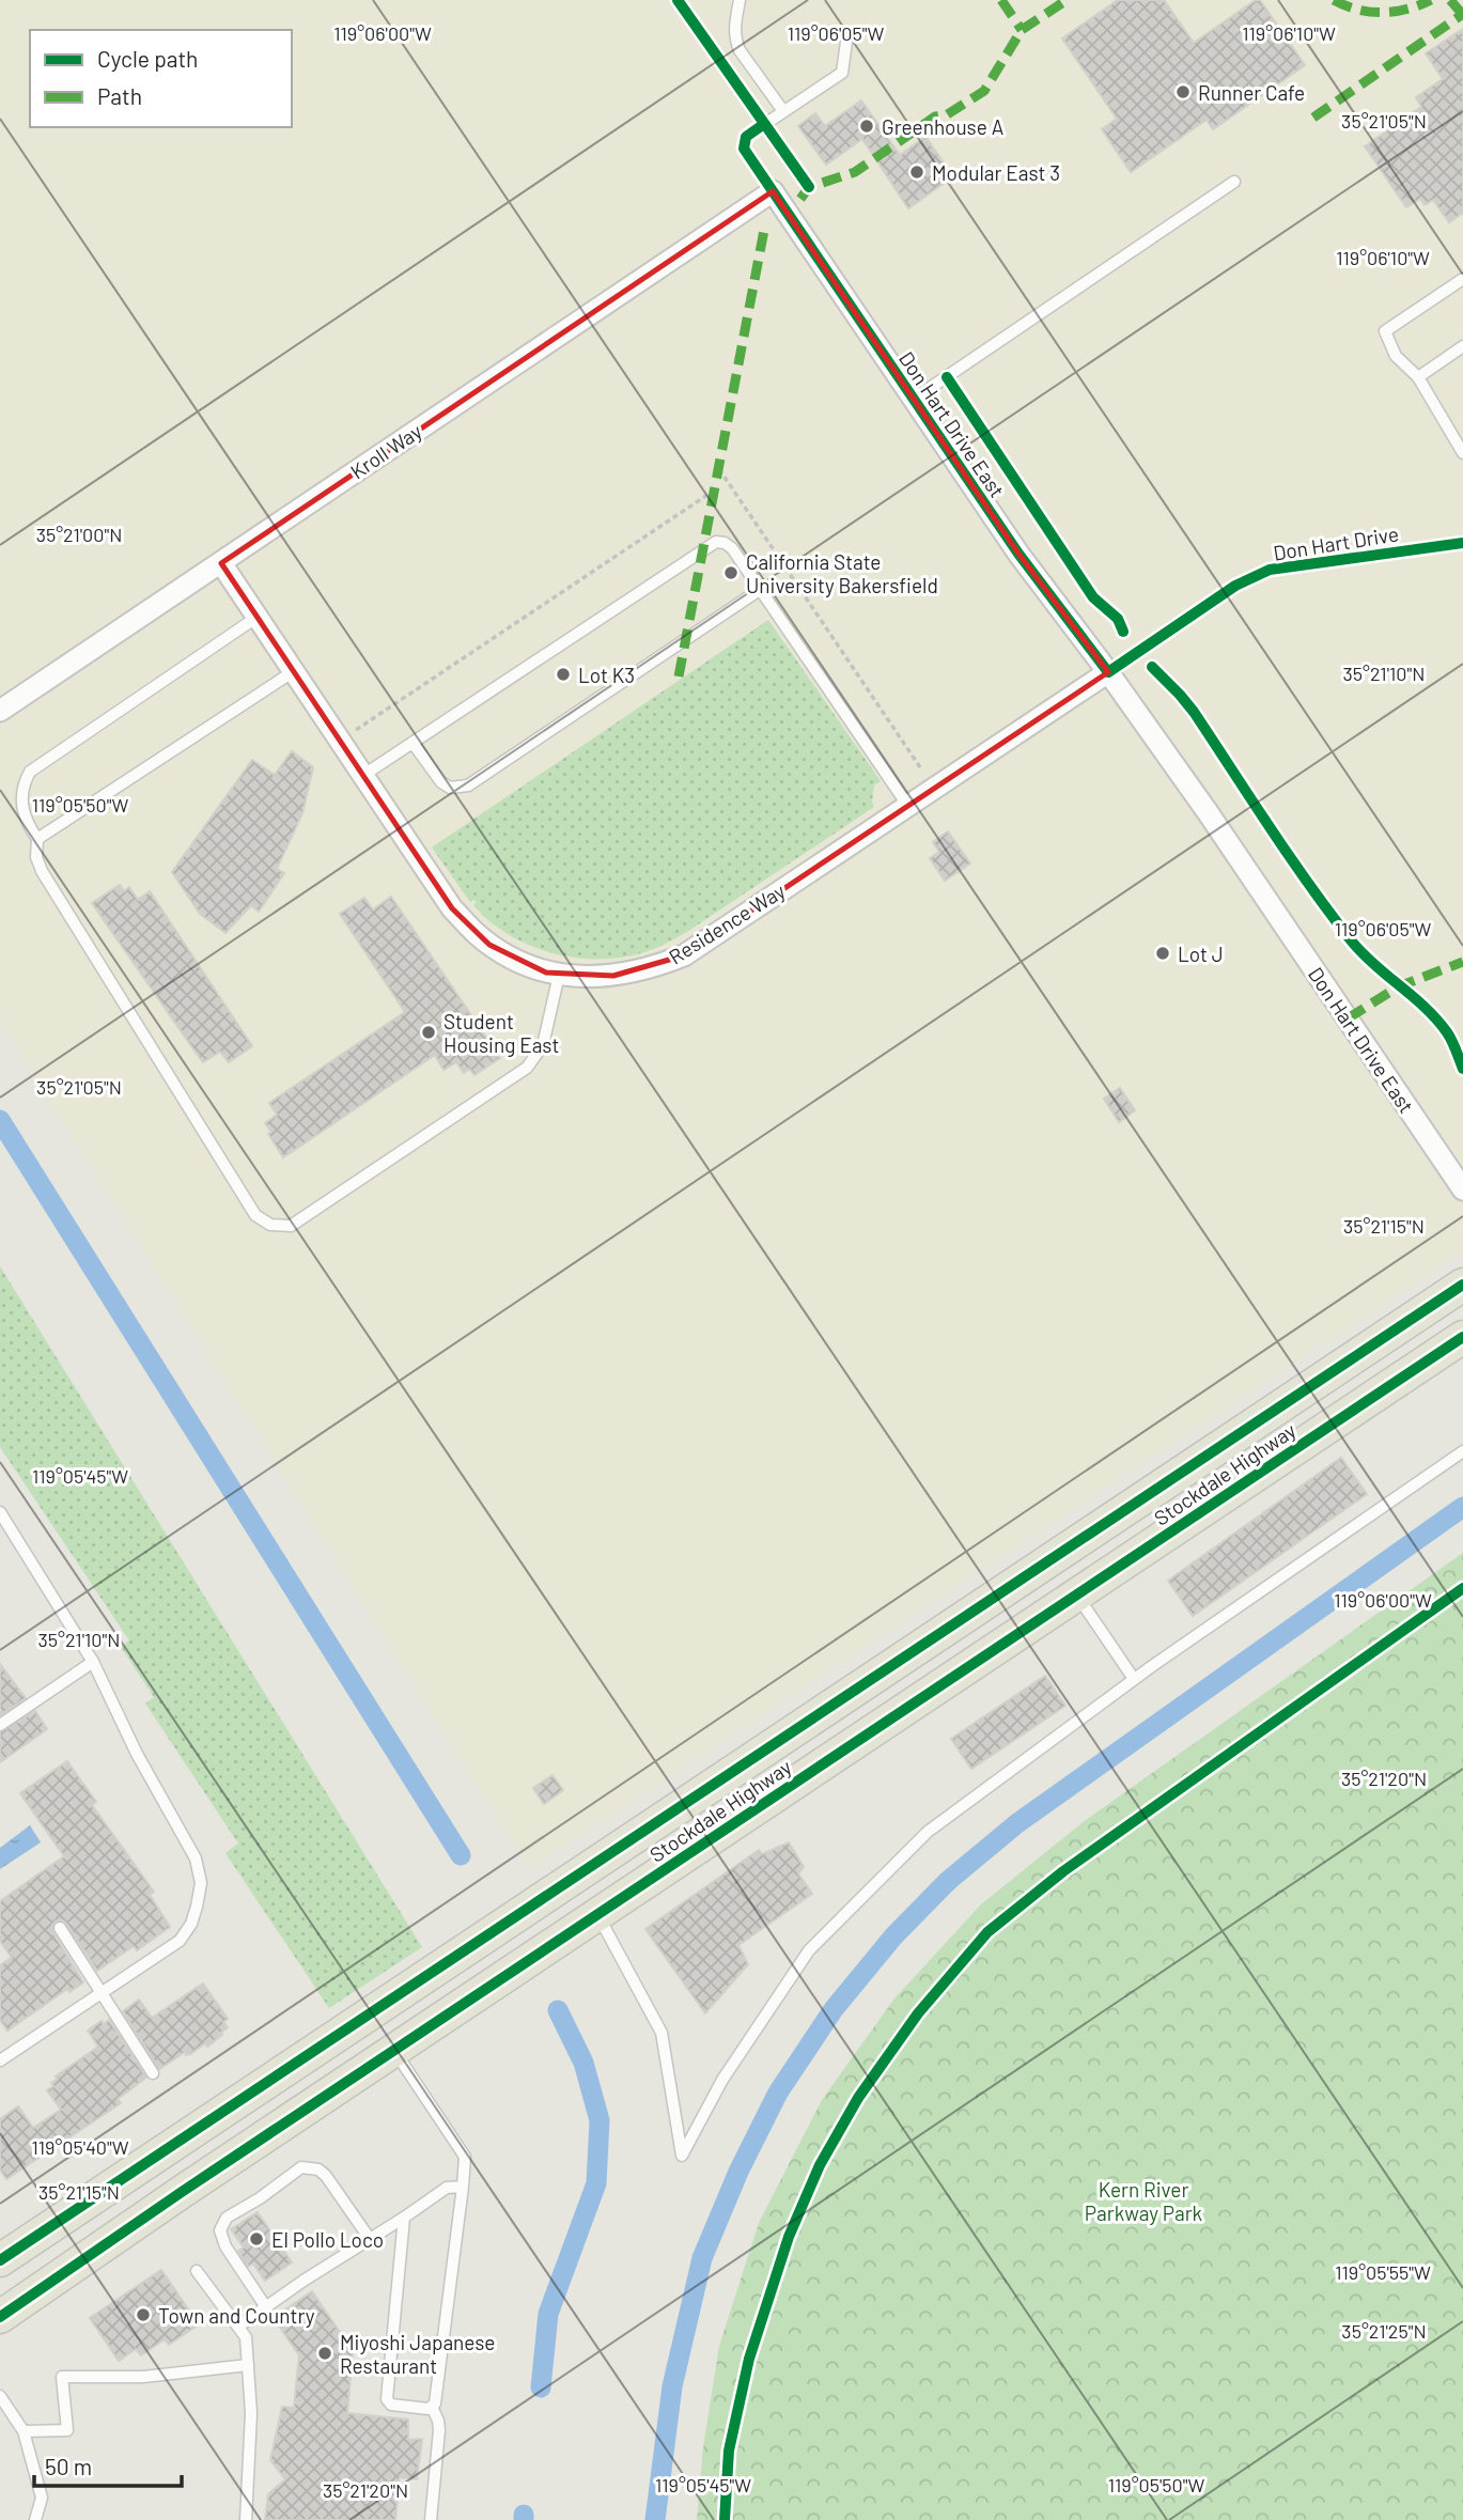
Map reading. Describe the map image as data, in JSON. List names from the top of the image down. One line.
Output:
{"streets":{"main road":["Stockdale Highway"],"street":["Don Hart Drive East","Kroll Way","Residence Way"],"lane":["Don Hart Drive"]},"crossings":[["Don Hart Drive East","Kroll Way"],["Don Hart Drive East","Don Hart Drive"],["Don Hart Drive East","Residence Way"],["Kroll Way","Residence Way"],["Don Hart Drive","Residence Way"]],"parks":["Kern River Parkway Park"],"places":["Runner Cafe","Greenhouse A","Modular East 3","California State University Bakersfield","Lot K3","Lot J","Student Housing East","El Pollo Loco","Town and Country","Miyoshi Japanese Restaurant"],"legend":["Cycle path","Path"],"scale_bar":"50 m","coordinates":["119°06'00\"W","119°06'05\"W","119°06'10\"W","35°21'05\"N","35°21'00\"N","35°21'10\"N","119°05'50\"W","35°21'15\"N","119°05'45\"W","35°21'20\"N","119°05'40\"W","119°05'55\"W","35°21'25\"N"]}
